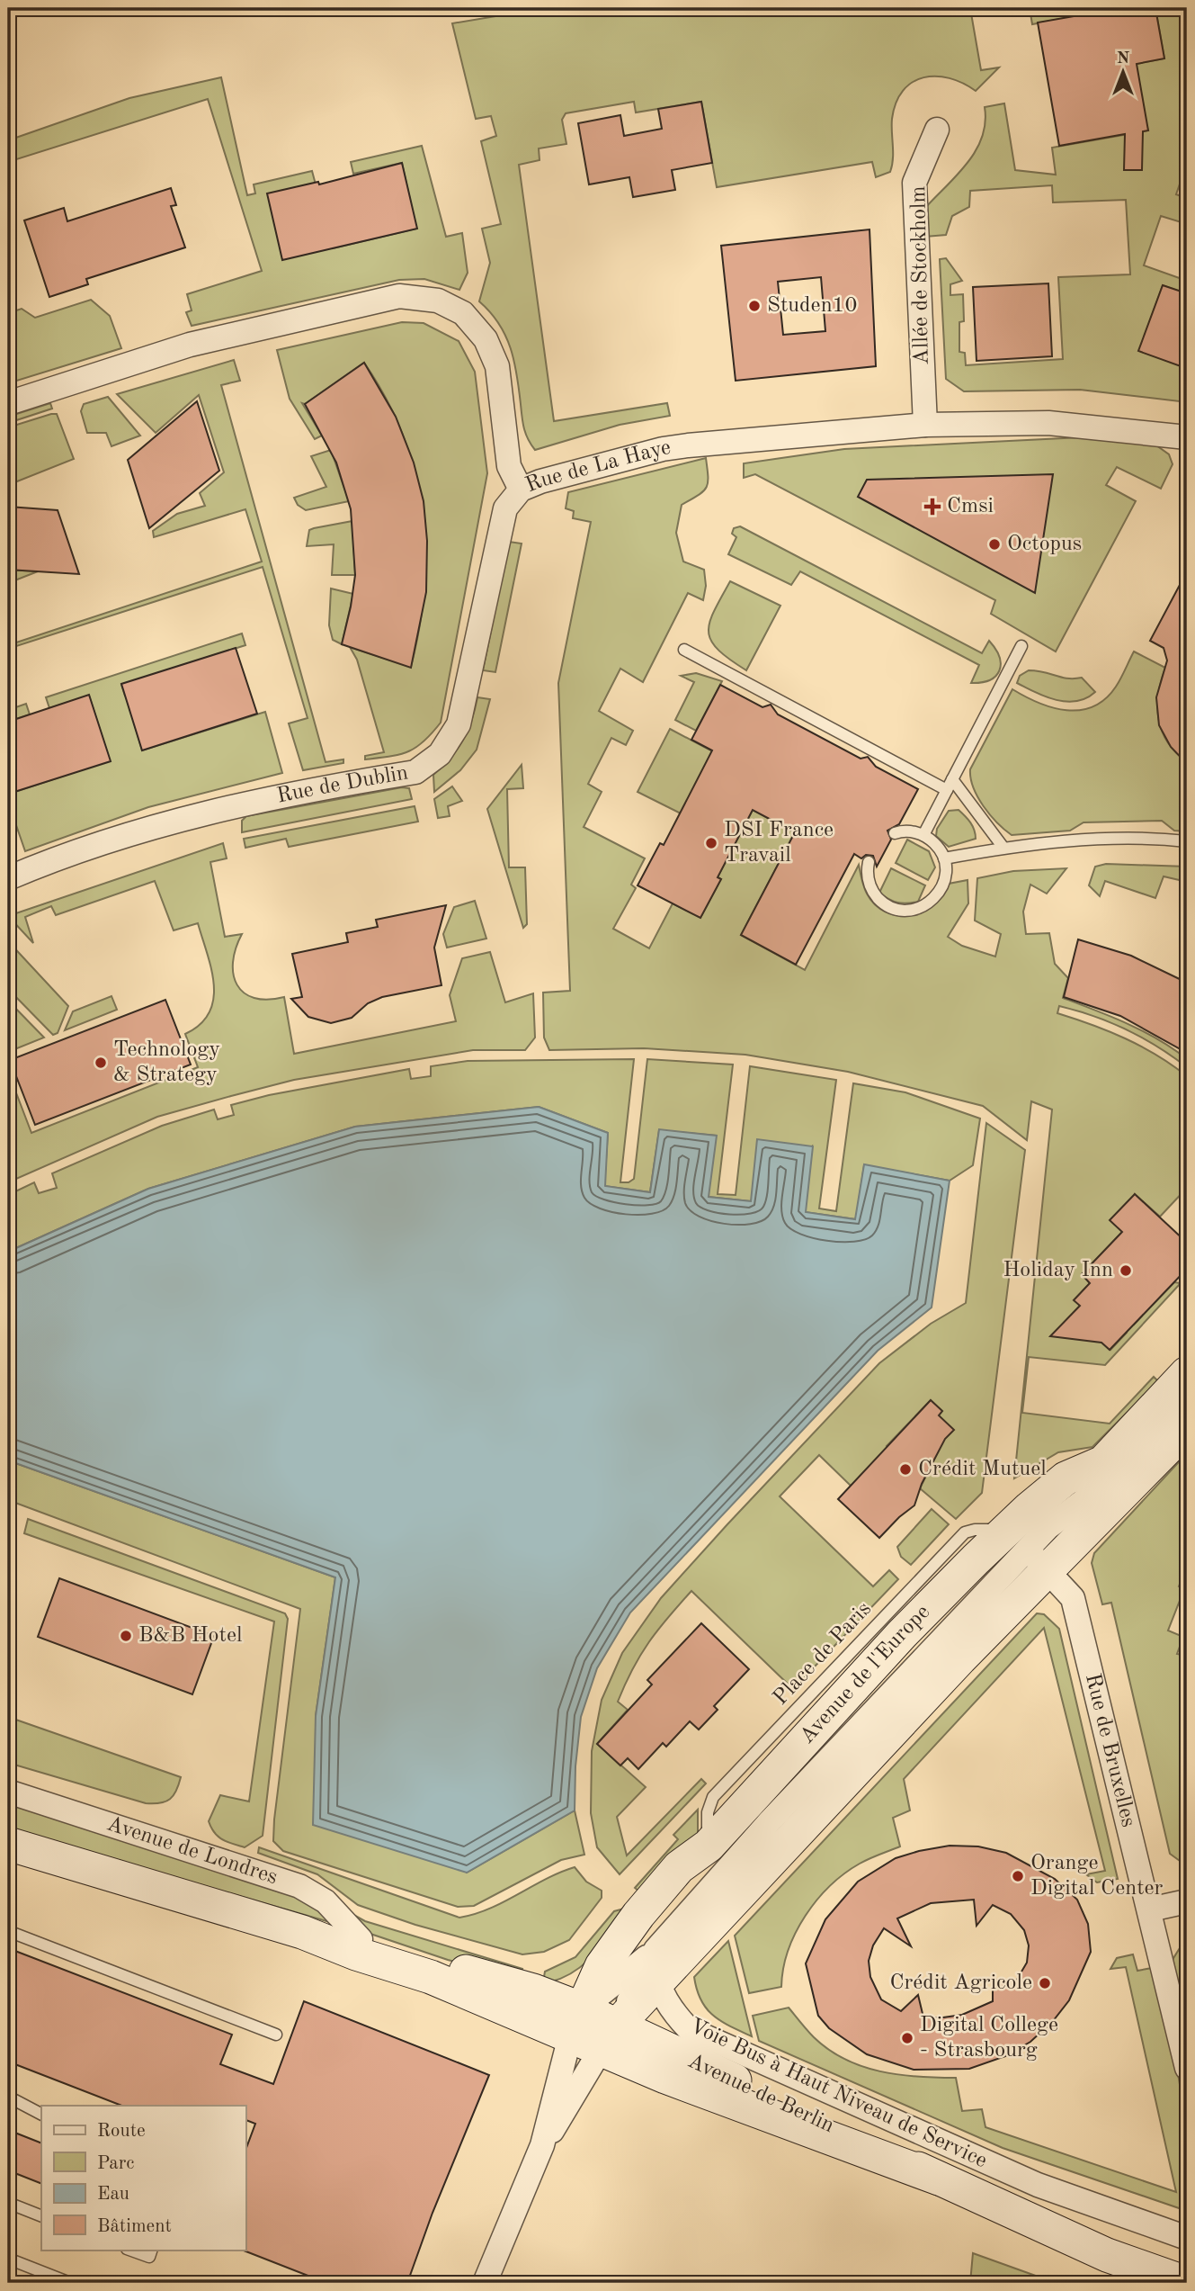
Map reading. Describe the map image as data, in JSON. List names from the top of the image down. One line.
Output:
{"streets":{"street":["Allée de Stockholm","Rue de La Haye","Rue de Dublin","Avenue de l'Europe","Rue de Bruxelles","Avenue de Londres","Avenue de Berlin","Voie Bus à Haut Niveau de Service"]},"crossings":[["Allée de Stockholm","Rue de La Haye"],["Rue de La Haye","Rue de Dublin"],["Avenue de l'Europe","Rue de Bruxelles"],["Avenue de l'Europe","Avenue de Londres"],["Avenue de l'Europe","Avenue de Berlin"],["Avenue de l'Europe","Voie Bus à Haut Niveau de Service"],["Avenue de Londres","Avenue de Berlin"]],"places":{"other":["Studen10","Octopus","DSI France Travail","Technology & Strategy","Holiday Inn","Crédit Mutuel","B&B Hotel","Orange Digital Center","Crédit Agricole","Digital College - Strasbourg"],"health":["Cmsi"]},"legend":["Route","Parc","Eau","Bâtiment"],"north":"top"}
